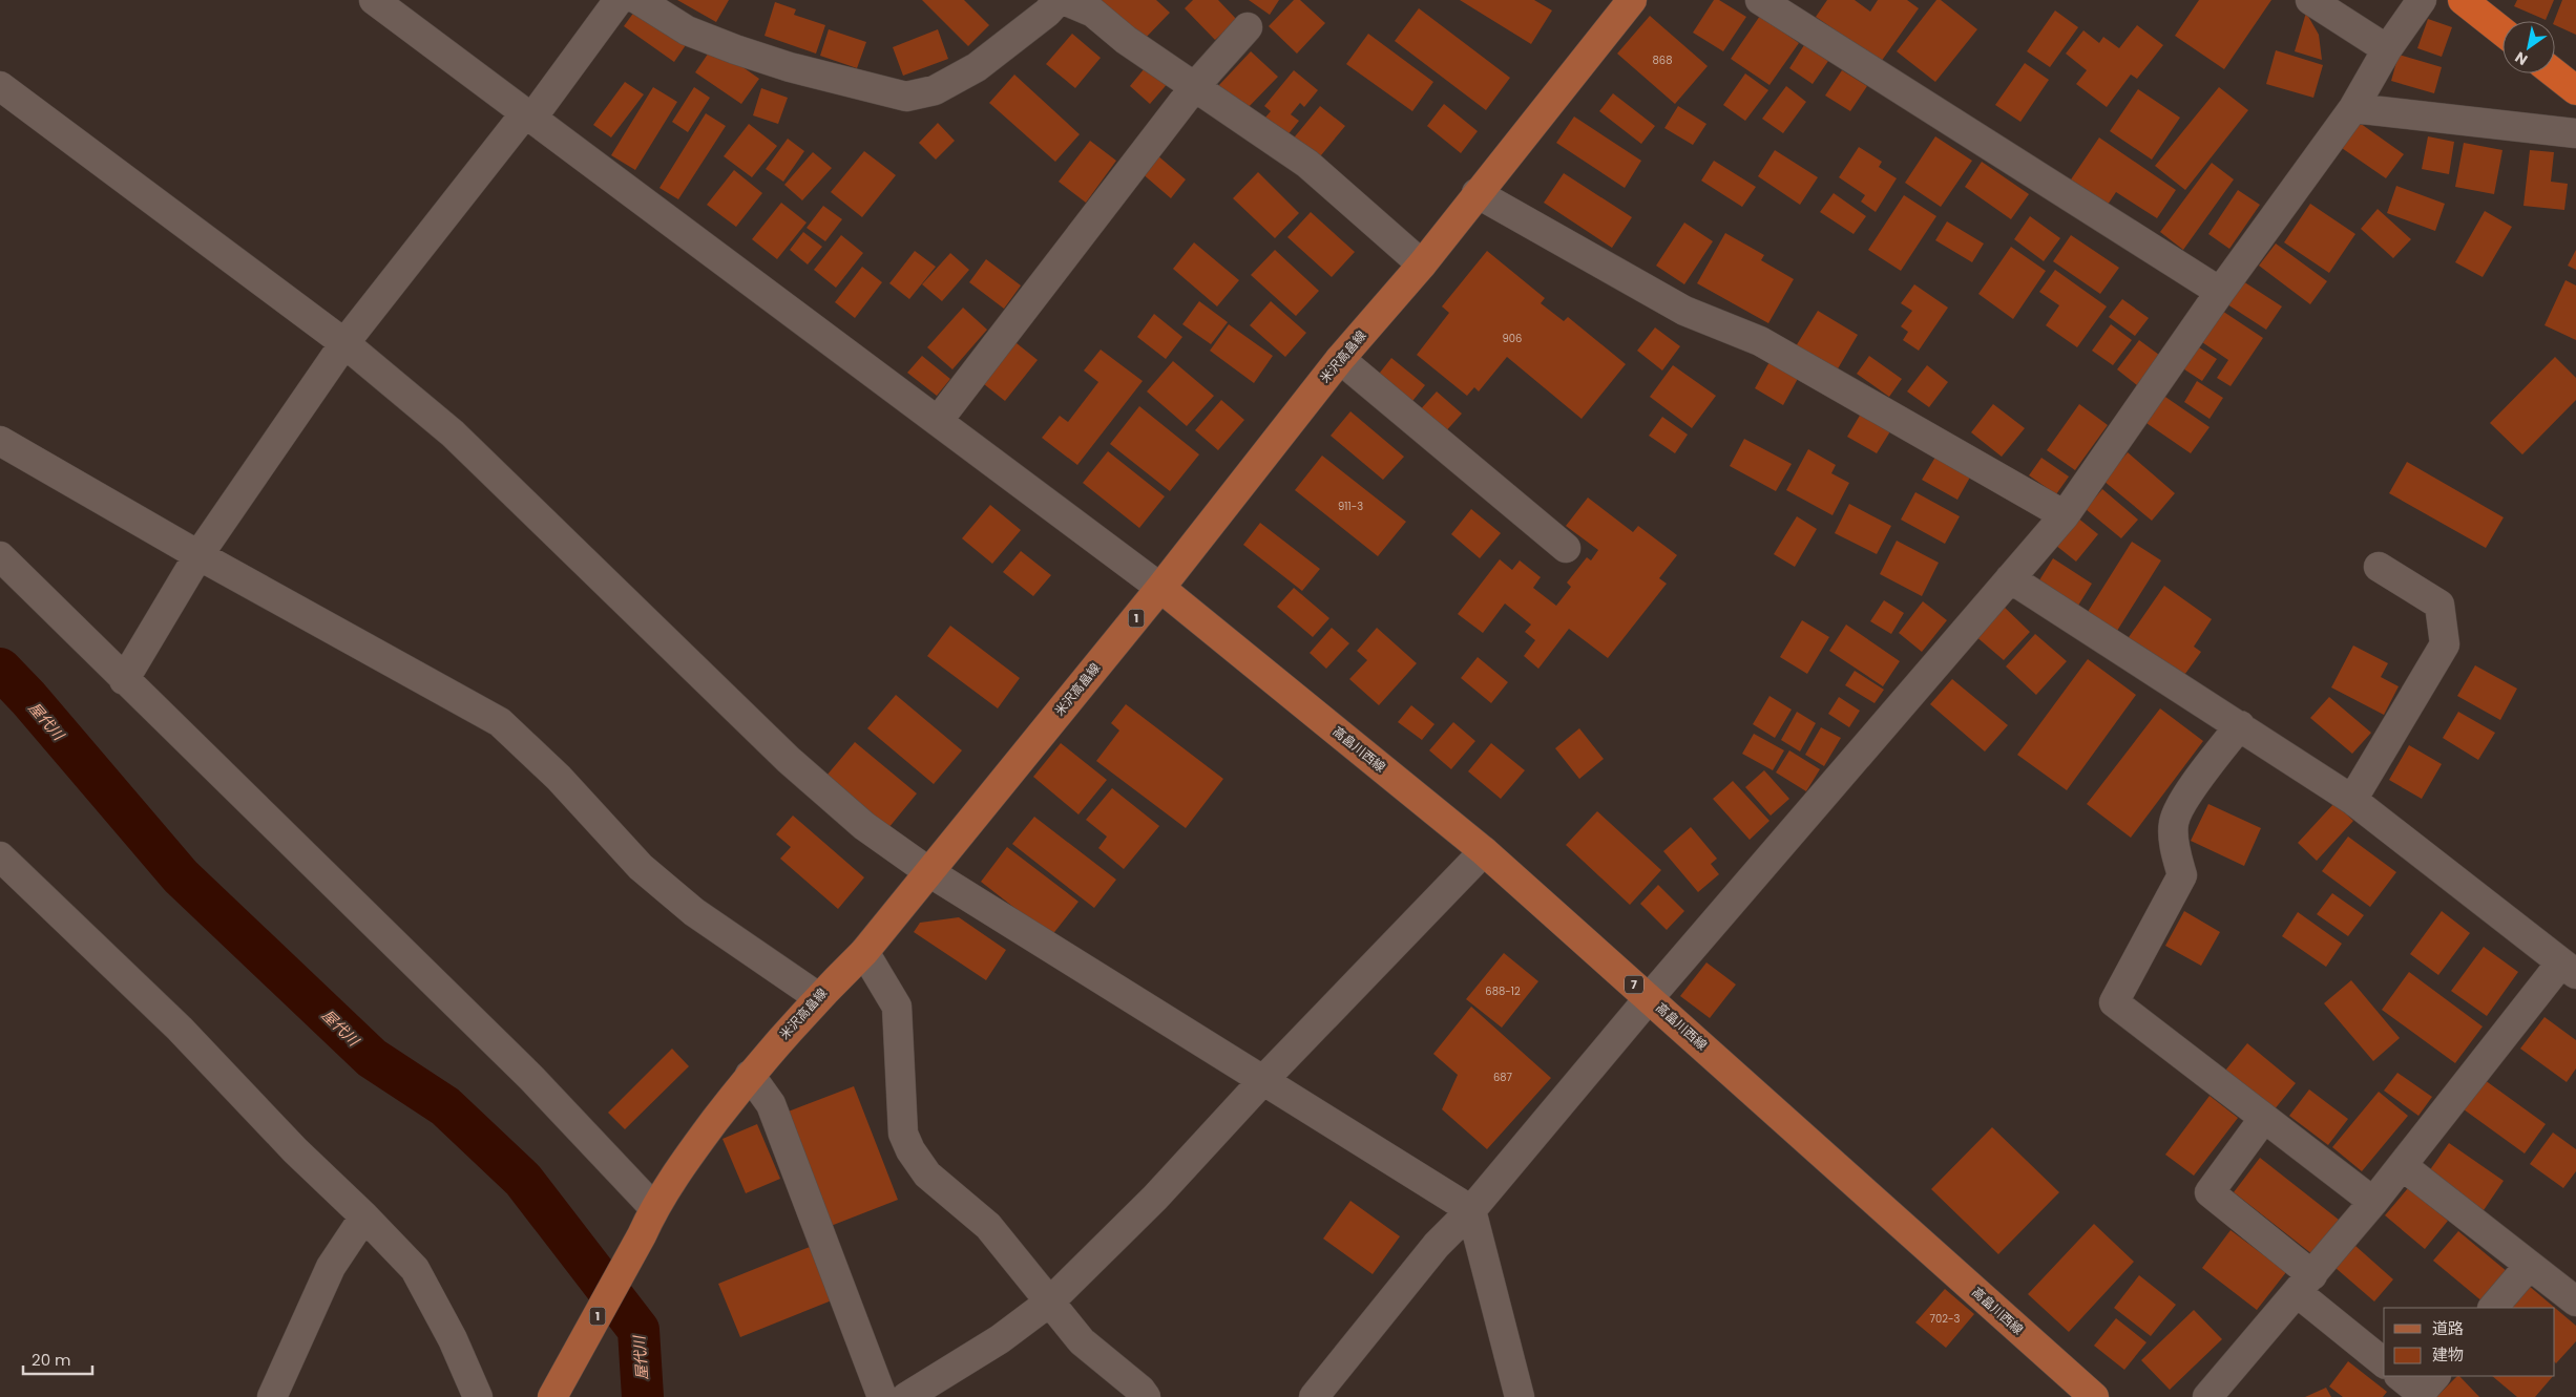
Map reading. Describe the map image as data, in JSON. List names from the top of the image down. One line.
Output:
{"streets":{"main road":["米沢高畠線","1","高畠川西線","7"]},"crossings":[["米沢高畠線","高畠川西線"]],"water":["屋代川"],"house_numbers":["868","906","911-3","688-12","687","702-3"],"legend":["道路","建物"],"scale_bar":"20 m","north":"bottom left"}
